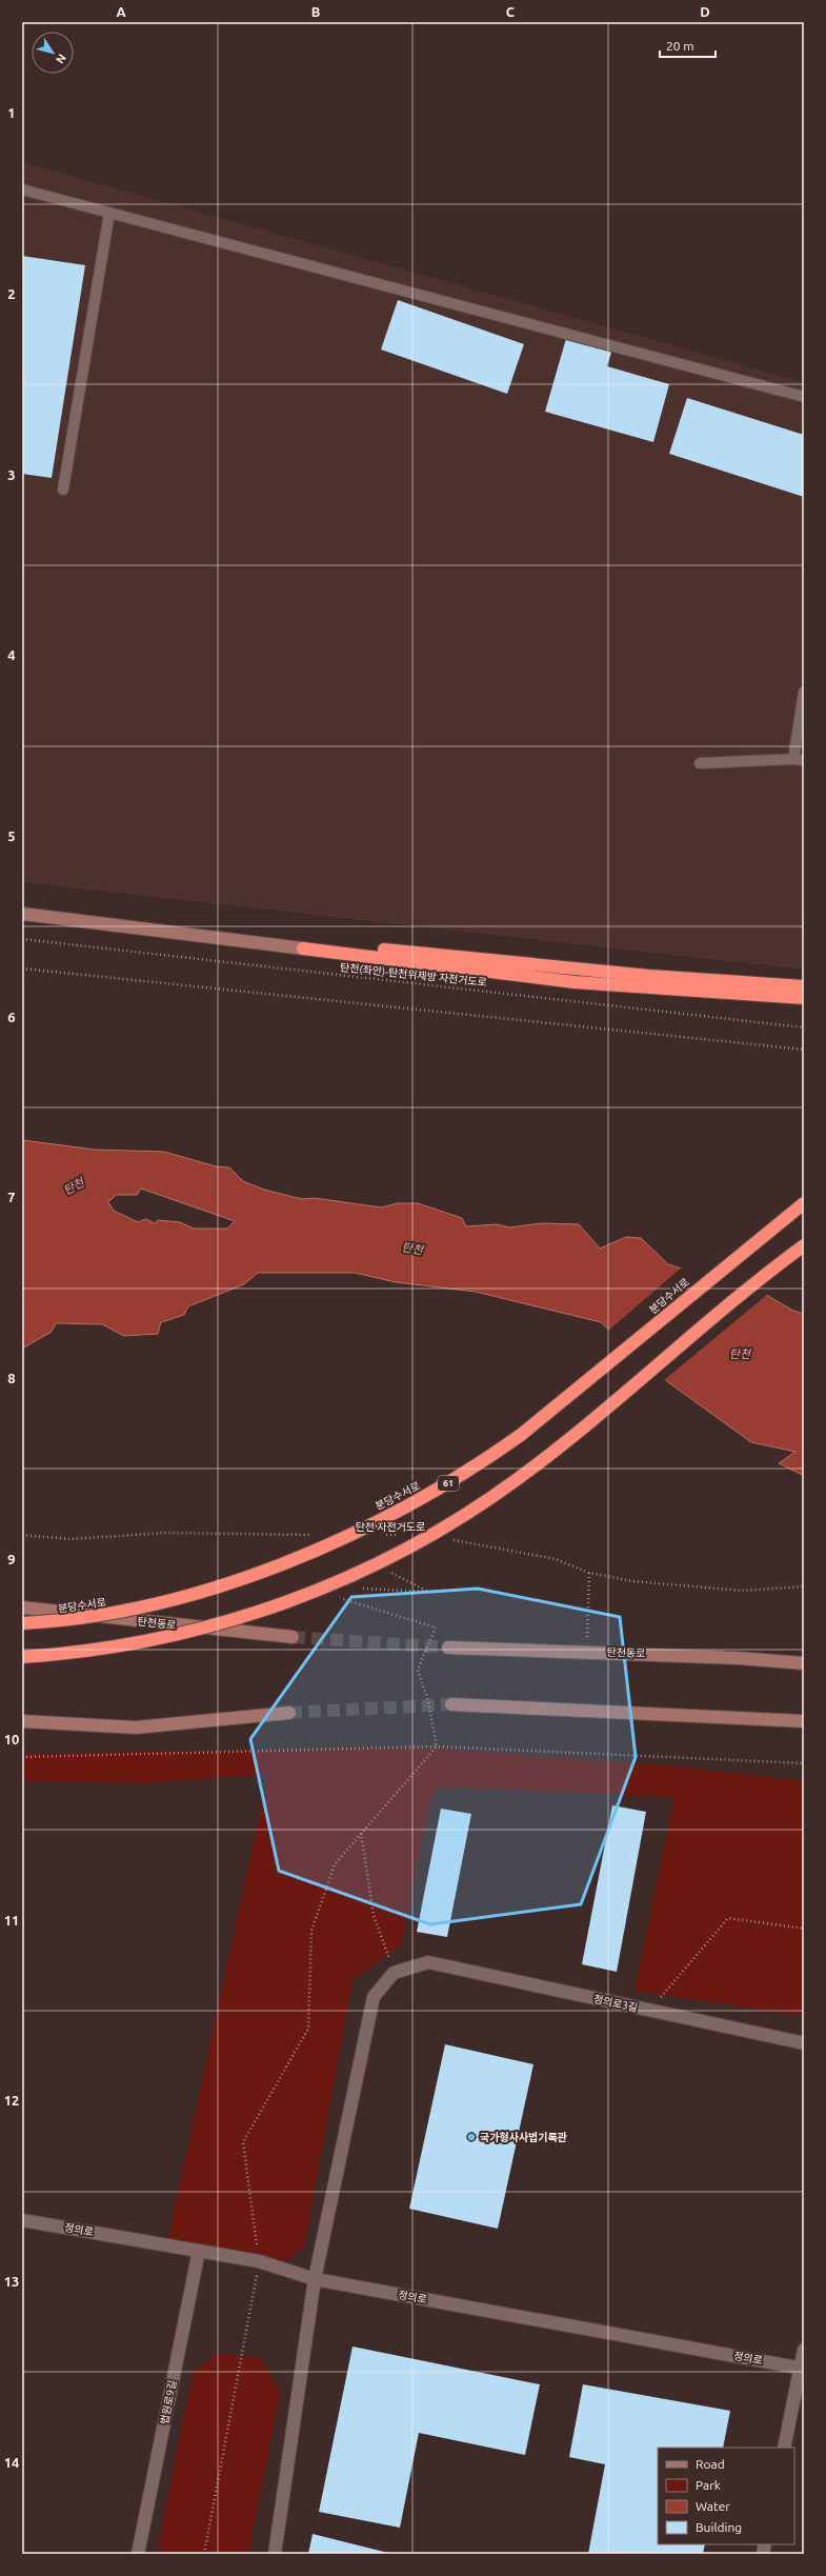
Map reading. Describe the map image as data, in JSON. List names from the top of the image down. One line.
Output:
{"streets":{"highway":["분당수서로","61"],"street":["탄천동로","정의로3길","정의로","법원로9길"],"path":["탄천(좌안)-탄천위제방 자전거도로","탄천 자전거도로"]},"crossings":[["정의로","법원로9길"]],"water":["탄천"],"places":["국가형사사법기록관"],"legend":["Road","Park","Water","Building"],"scale_bar":"20 m","north":"bottom right","grid":{"columns":["A","B","C","D"],"rows":["1","2","3","4","5","6","7","8","9","10","11","12","13","14"]}}
